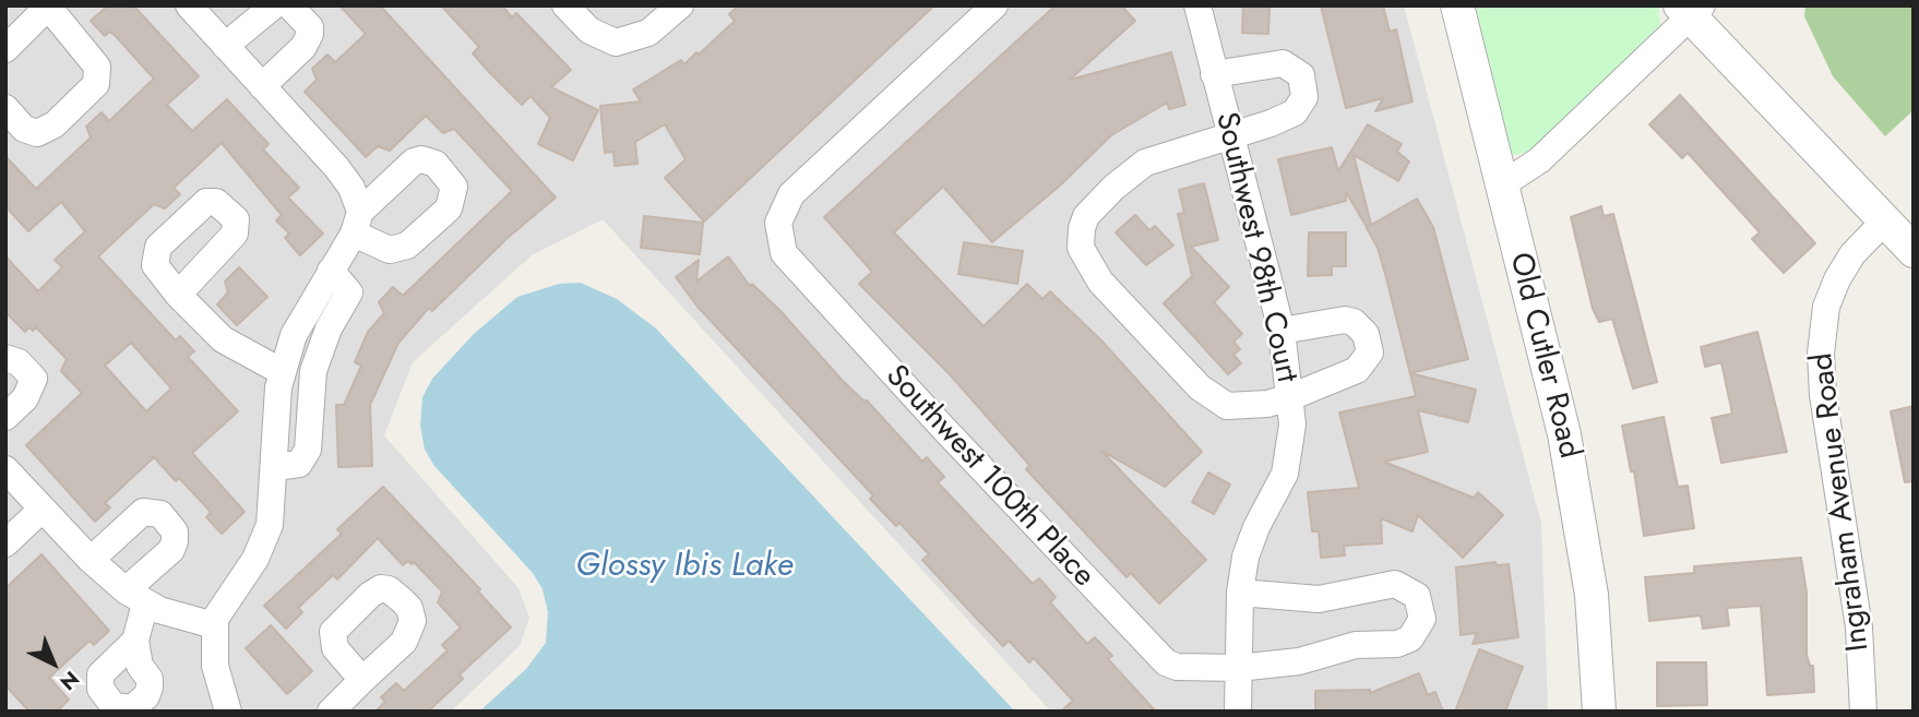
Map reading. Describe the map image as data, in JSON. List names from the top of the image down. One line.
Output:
{"streets":{"street":["Southwest 98th Court","Old Cutler Road","Southwest 100th Place","Ingraham Avenue Road"]},"crossings":[["Southwest 98th Court","Southwest 100th Place"]],"water":["Glossy Ibis Lake"],"north":"bottom right"}
